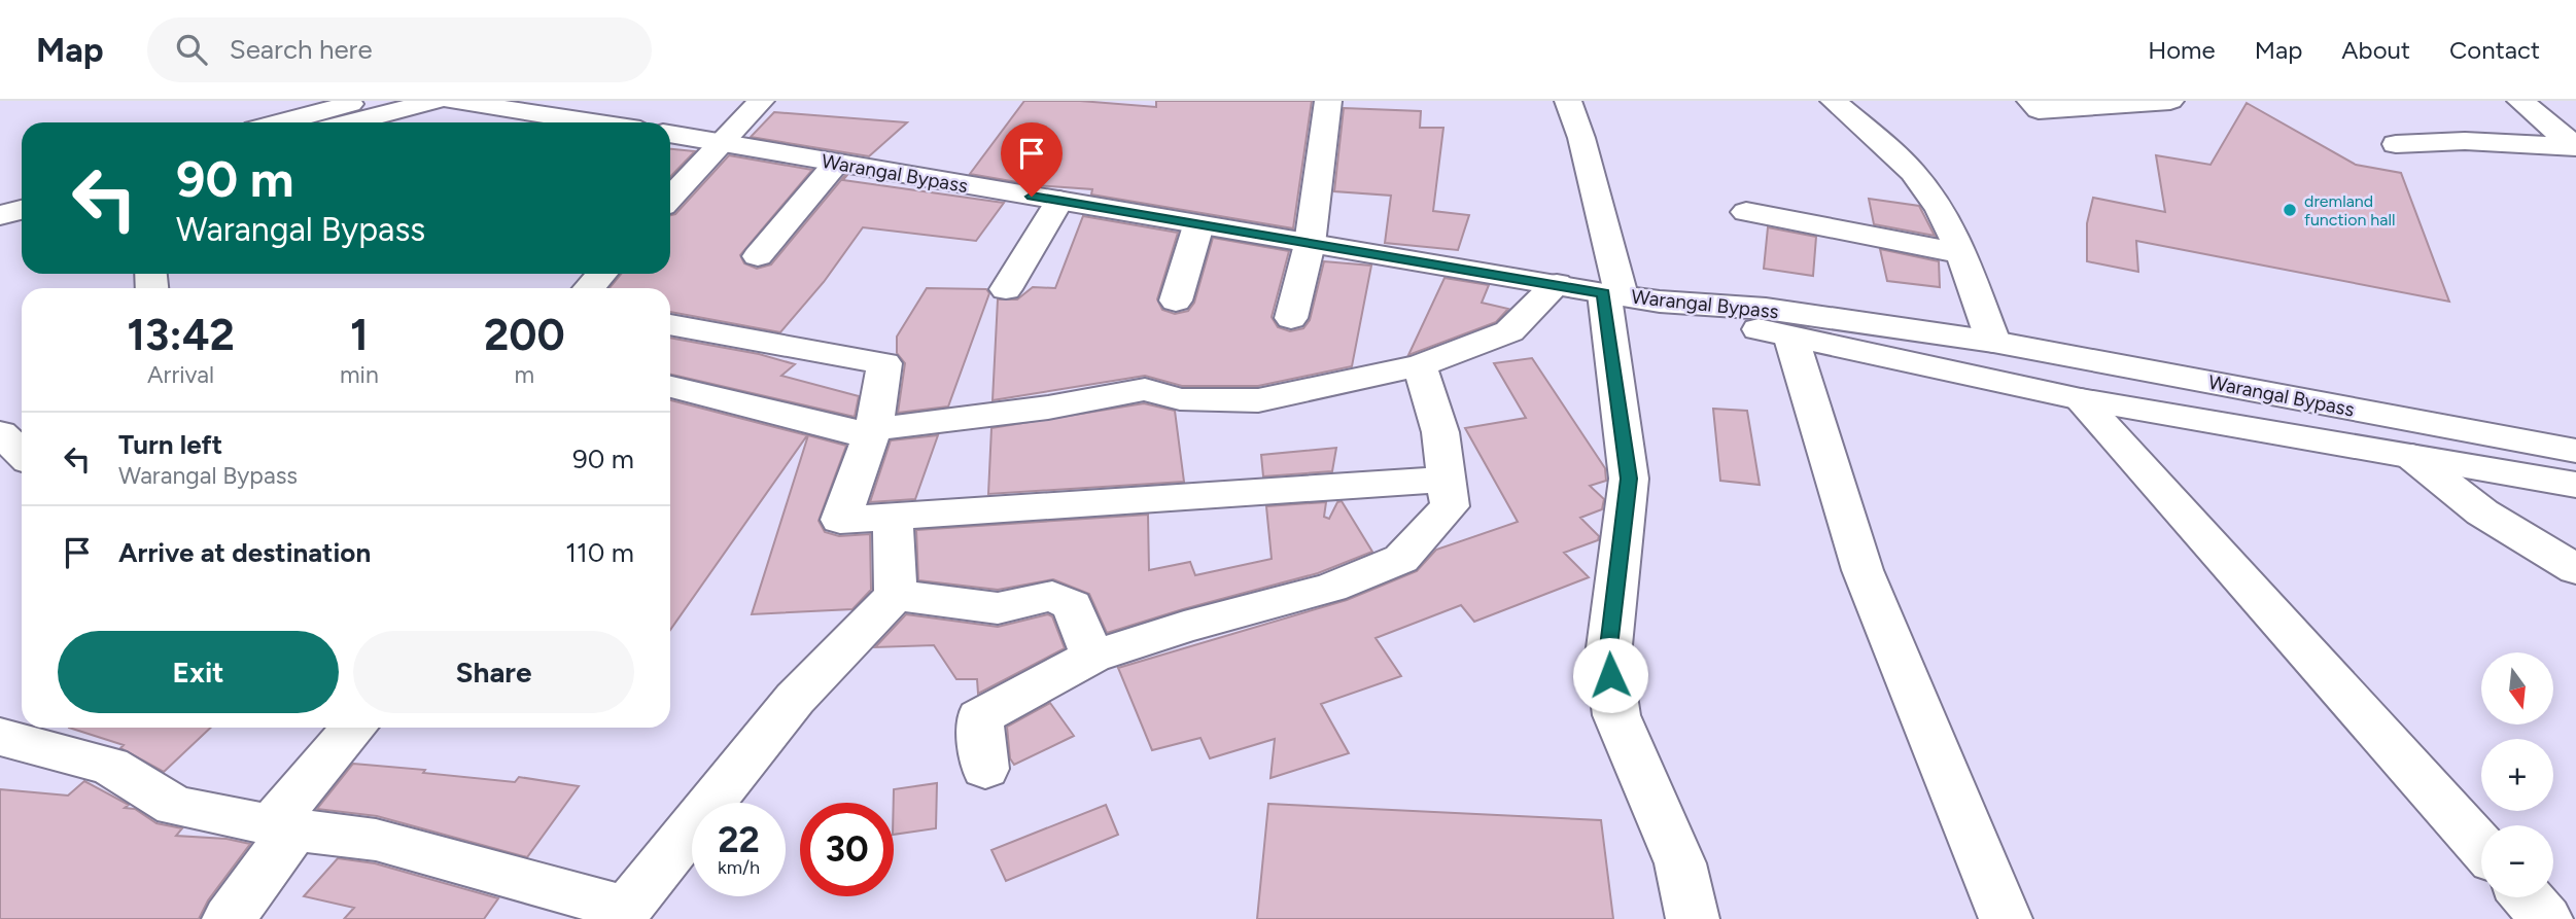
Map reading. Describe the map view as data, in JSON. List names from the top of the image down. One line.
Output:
{"streets":{"street":["Warangal Bypass"]},"places":["dremland function hall"],"north":"bottom","page":{"header":"Map","search":"Search here","nav":["Home","Map","About","Contact"],"turn":["90 m","Warangal Bypass"],"eta":["13:42","Arrival","1","min","200","m"],"list":[{"name":"Turn left","note":"Warangal Bypass","value":"90 m"},{"name":"Arrive at destination","value":"110 m"}],"buttons":["Exit","Share"],"map_buttons":["+","−"],"speed":"22 km/h","limit":"30"}}
